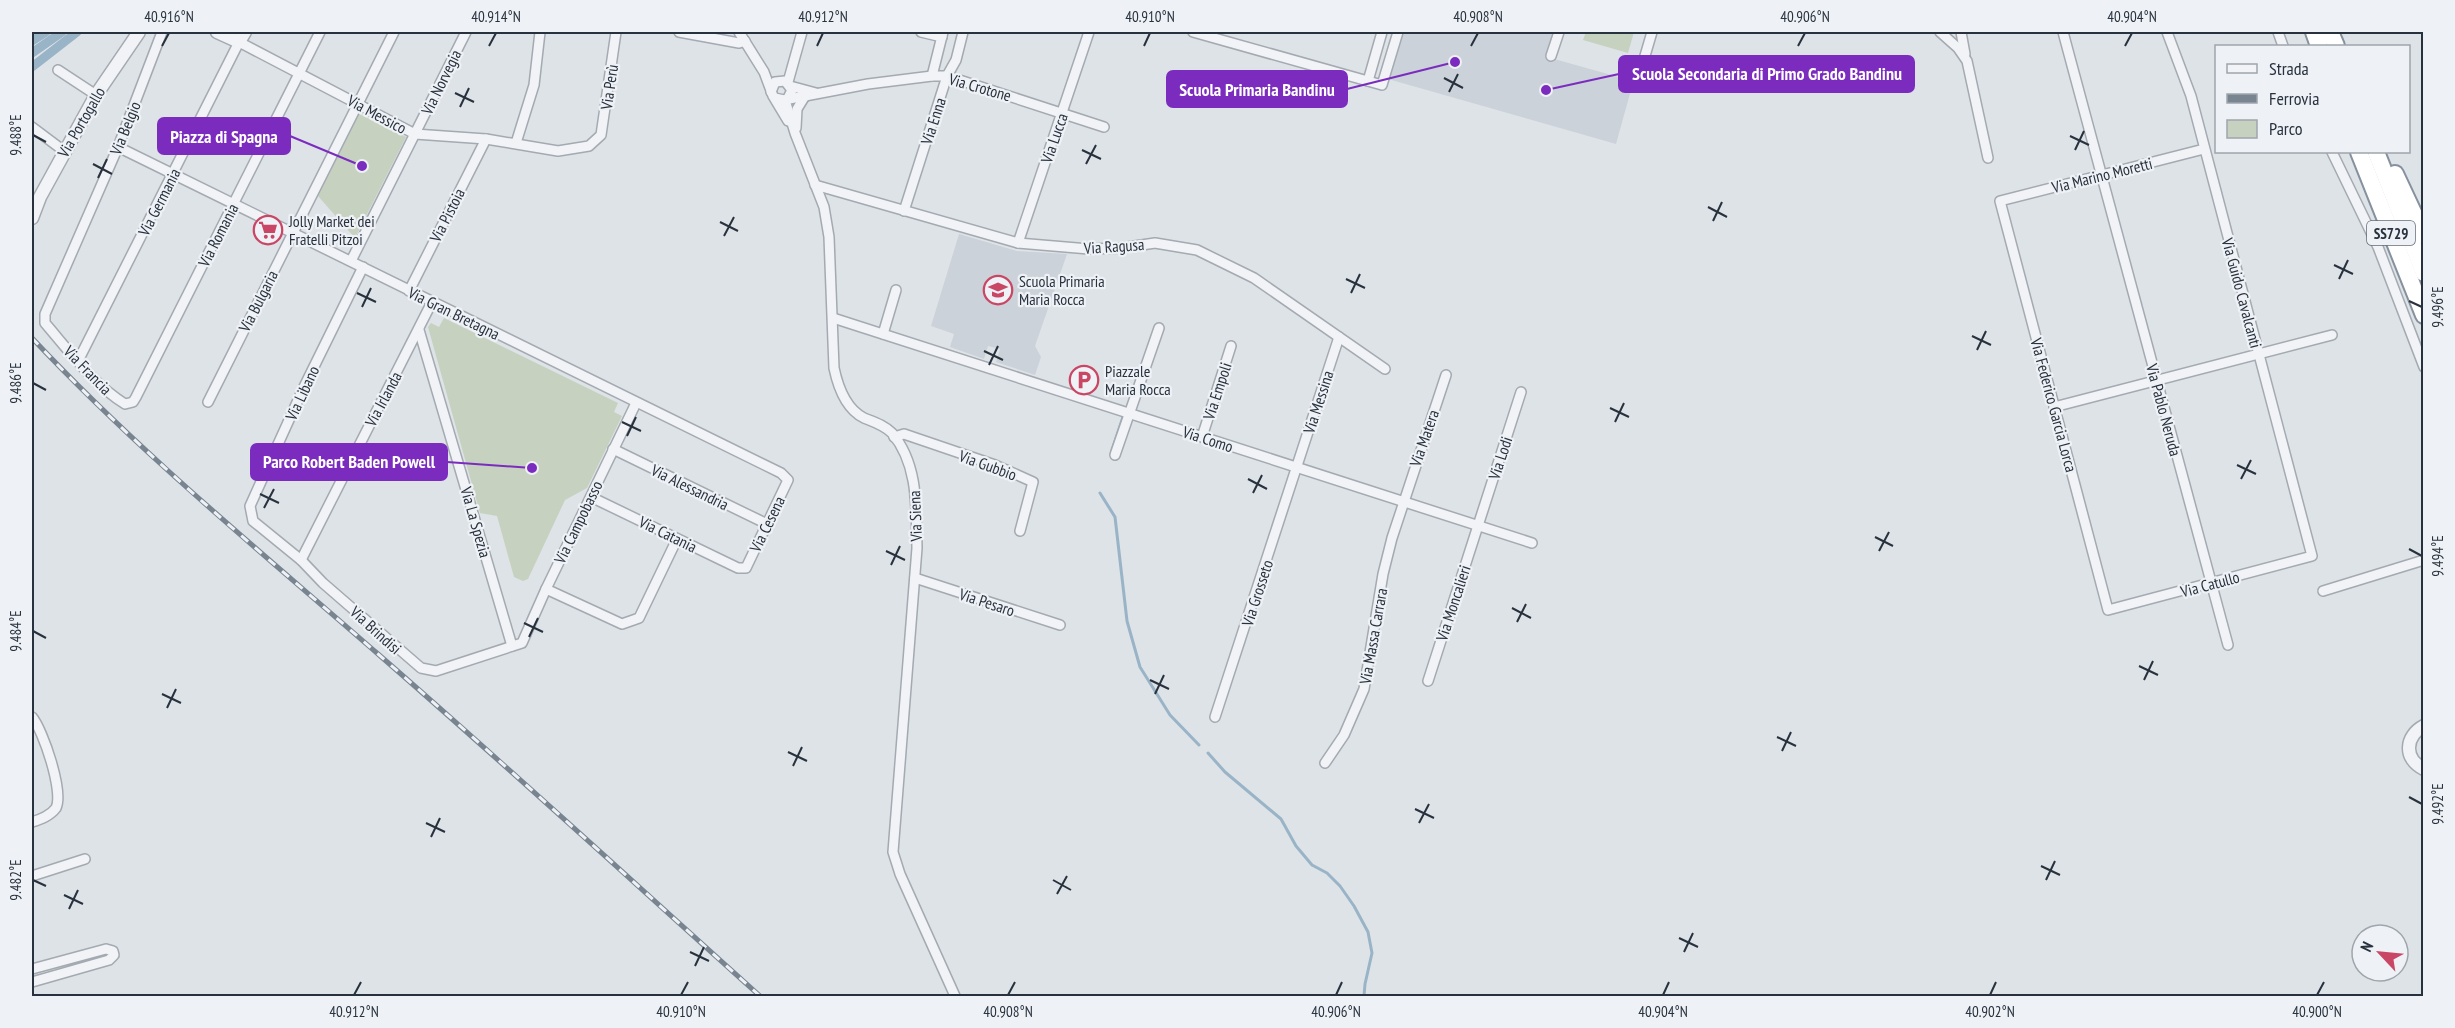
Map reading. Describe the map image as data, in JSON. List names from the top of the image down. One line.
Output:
{"streets":{"highway":["SS729"],"street":["Via Norvegia","Via Perù","Via Crotone","Via Messico","Via Enna","Via Portogallo","Via Belgio","Via Lucca","Via Marino Moretti","Via Germania","Via Pistoia","Via Romania","Via Ragusa","Via Guido Cavalcanti","Via Bulgaria","Via Gran Bretagna","Via Francia","Via Empoli","Via Libano","Via Irlanda","Via Messina","Via Federico Garcia Lorca","Via Pablo Neruda","Via Matera","Via Como","Via Lodi","Via Gubbio","Via Alessandria","Via Siena","Via La Spezia","Via Campobasso","Via Cesena","Via Catania","Via Catullo","Via Grosseto","Via Pesaro","Via Moncalieri","Via Brindisi","Via Massa Carrara"]},"crossings":[["Via Norvegia","Via Messico"],["Via Norvegia","Via Gran Bretagna"],["Via Perù","Via Messico"],["Via Crotone","Via Enna"],["Via Crotone","Via Lucca"],["Via Crotone","Via Siena"],["Via Messico","Via Germania"],["Via Messico","Via Pistoia"],["Via Messico","Via Romania"],["Via Messico","Via Bulgaria"],["Via Enna","Via Ragusa"],["Via Belgio","Via Gran Bretagna"],["Via Belgio","Via Francia"],["Via Lucca","Via Ragusa"],["Via Marino Moretti","Via Guido Cavalcanti"],["Via Marino Moretti","Via Federico Garcia Lorca"],["Via Marino Moretti","Via Pablo Neruda"],["Via Germania","Via Gran Bretagna"],["Via Germania","Via Francia"],["Via Pistoia","Via Gran Bretagna"],["Via Romania","Via Gran Bretagna"],["Via Romania","Via Francia"],["Via Ragusa","Via Messina"],["Via Ragusa","Via Siena"],["Via Guido Cavalcanti","Via Catullo"],["Via Bulgaria","Via Gran Bretagna"],["Via Gran Bretagna","Via Libano"],["Via Gran Bretagna","Via Irlanda"],["Via Gran Bretagna","Via Campobasso"],["Via Gran Bretagna","Via Cesena"],["Via Empoli","Via Como"],["Via Libano","Via Brindisi"],["Via Irlanda","Via La Spezia"],["Via Irlanda","Via Brindisi"],["Via Messina","Via Como"],["Via Messina","Via Grosseto"],["Via Federico Garcia Lorca","Via Catullo"],["Via Pablo Neruda","Via Catullo"],["Via Matera","Via Como"],["Via Matera","Via Massa Carrara"],["Via Como","Via Lodi"],["Via Como","Via Siena"],["Via Como","Via Grosseto"],["Via Como","Via Moncalieri"],["Via Como","Via Massa Carrara"],["Via Lodi","Via Moncalieri"],["Via Gubbio","Via Siena"],["Via Alessandria","Via Campobasso"],["Via Alessandria","Via Cesena"],["Via Siena","Via Pesaro"],["Via La Spezia","Via Campobasso"],["Via La Spezia","Via Brindisi"],["Via Campobasso","Via Catania"],["Via Campobasso","Via Brindisi"],["Via Cesena","Via Catania"]],"places":{"other":["Scuola Primaria Bandinu","Scuola Secondaria di Primo Grado Bandinu","Piazza di Spagna","Parco Robert Baden Powell"],"supermarket":["Jolly Market dei Fratelli Pitzoi"],"school or university":["Scuola Primaria Maria Rocca"],"parking":["Piazzale Maria Rocca"]},"legend":["Strada","Ferrovia","Parco"],"north":"top left","coordinates":["40.916°N","40.914°N","40.912°N","40.910°N","40.908°N","40.906°N","40.904°N","9.488°E","9.496°E","9.486°E","9.494°E","9.484°E","9.492°E","9.482°E","40.902°N","40.900°N"]}
